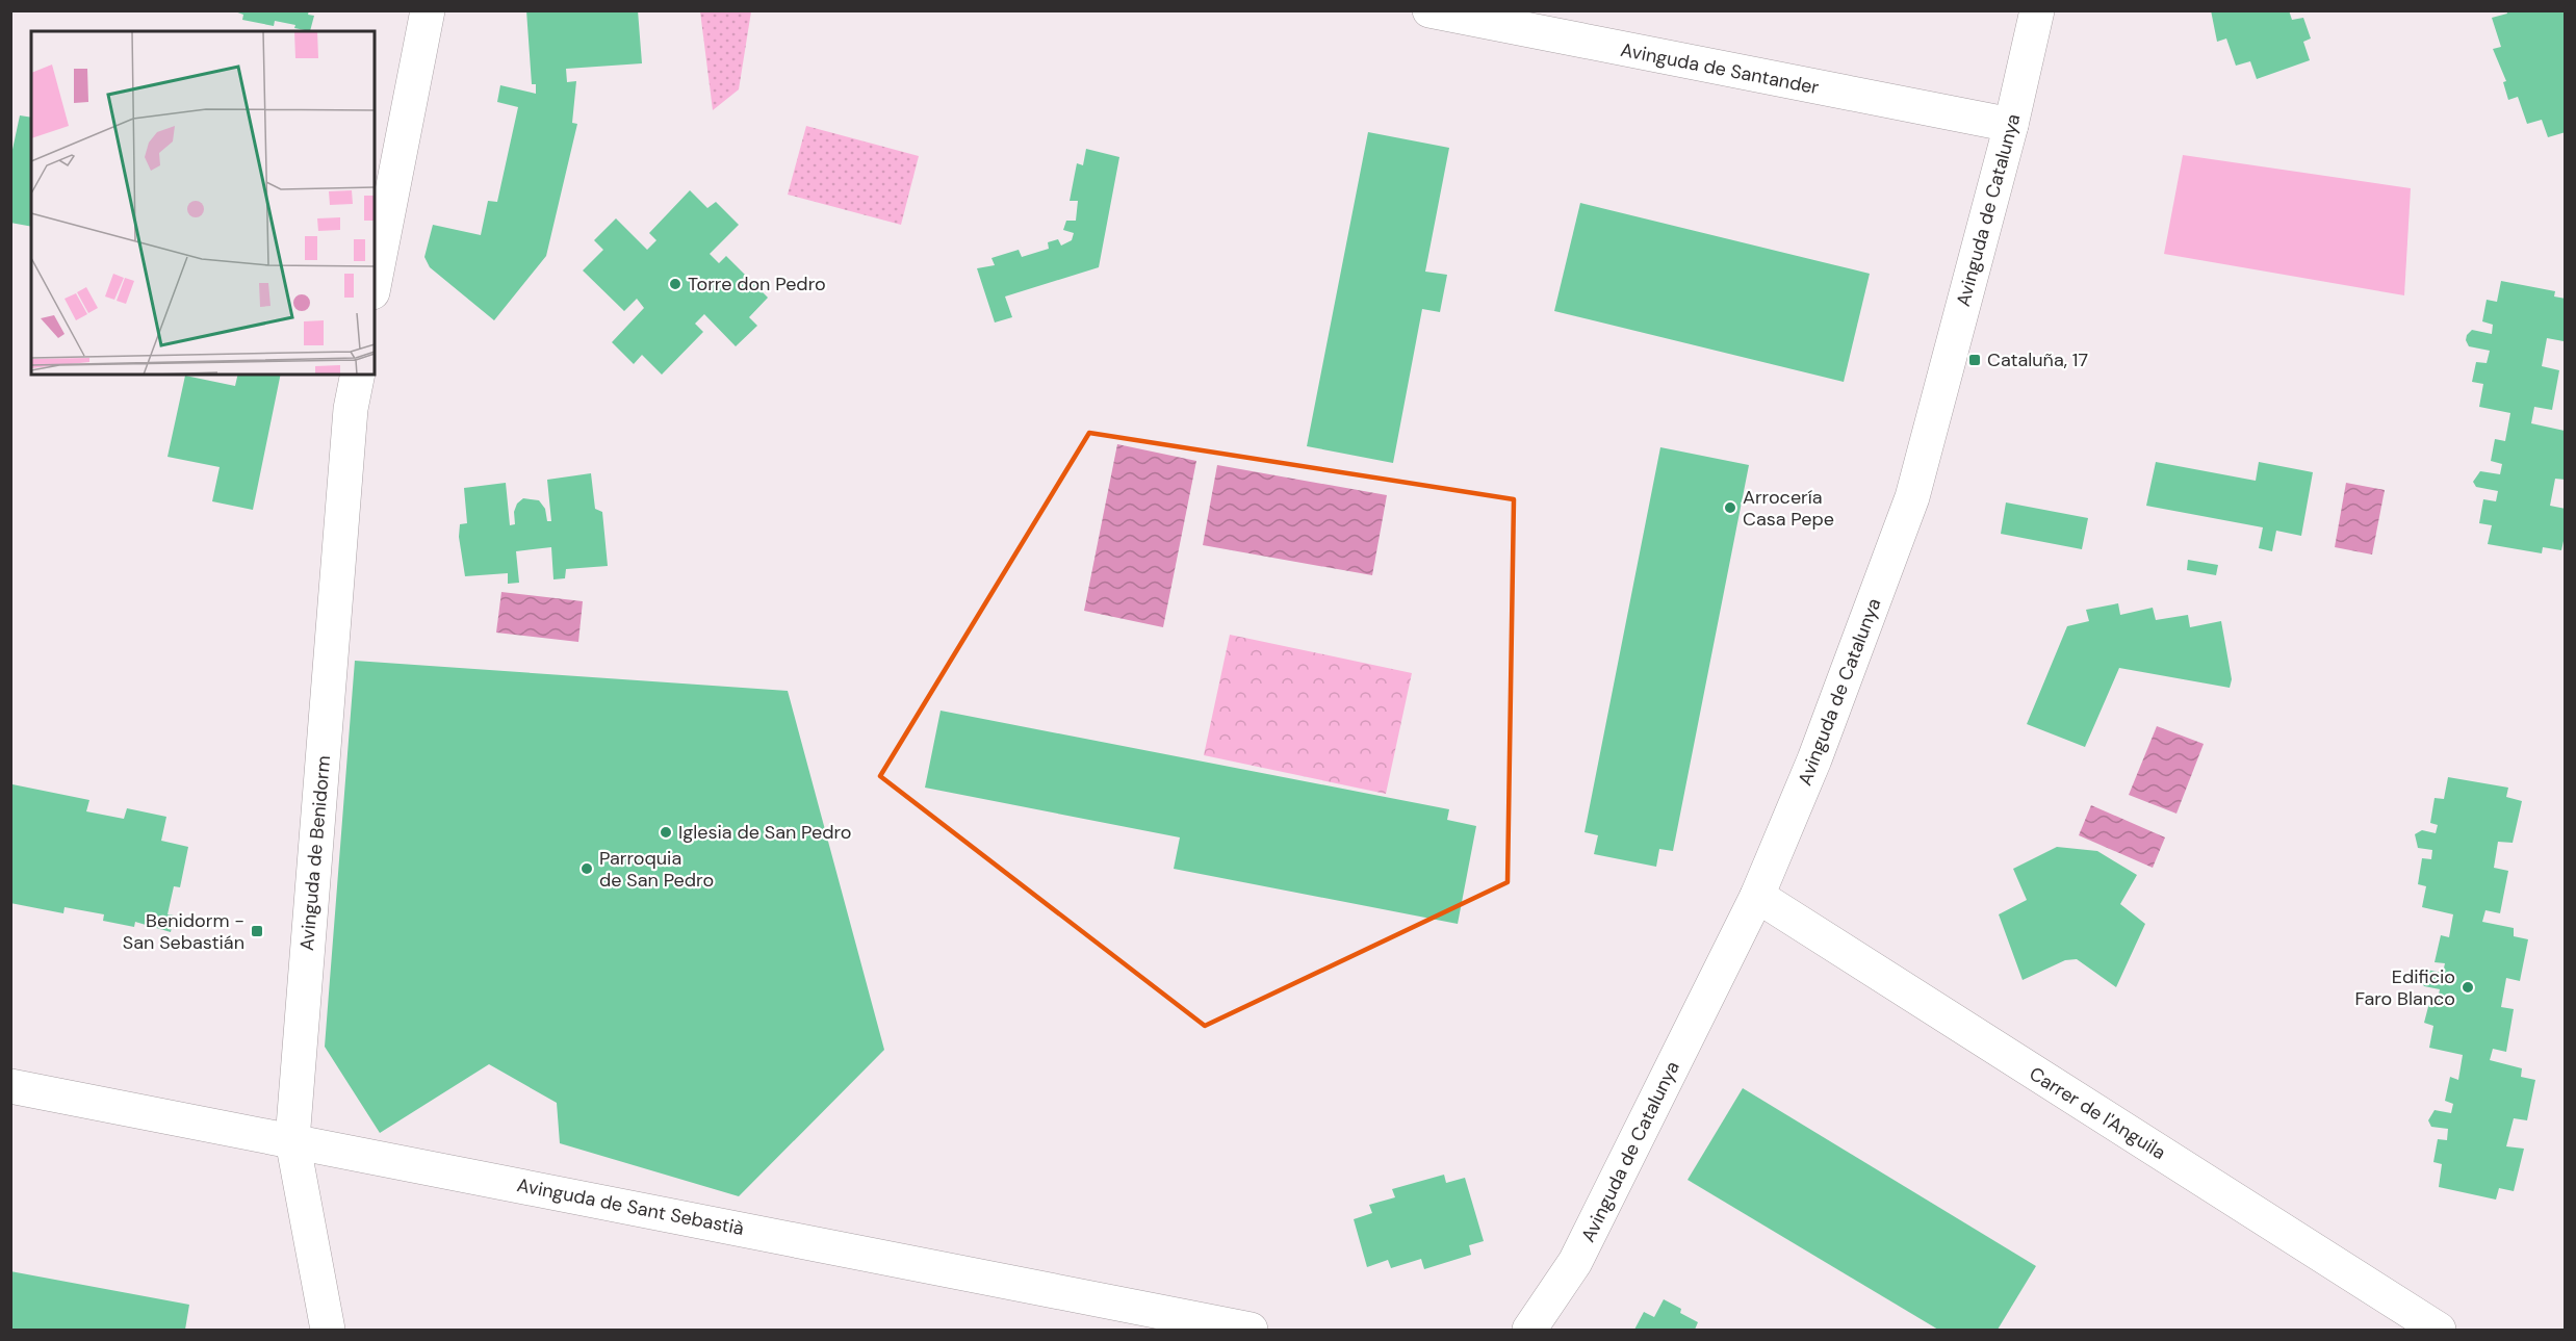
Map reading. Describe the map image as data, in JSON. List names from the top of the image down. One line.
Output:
{"streets":{"street":["Avinguda de Santander","Avinguda de Catalunya","Avinguda de Benidorm","Carrer de l'Anguila","Avinguda de Sant Sebastià"]},"crossings":[["Avinguda de Santander","Avinguda de Catalunya"],["Avinguda de Catalunya","Carrer de l'Anguila"],["Avinguda de Benidorm","Avinguda de Sant Sebastià"]],"places":{"other":["Torre don Pedro","Arrocería Casa Pepe","Iglesia de San Pedro","Parroquia de San Pedro","Edificio Faro Blanco"],"transit":["Cataluña, 17","Benidorm - San Sebastián"]}}
